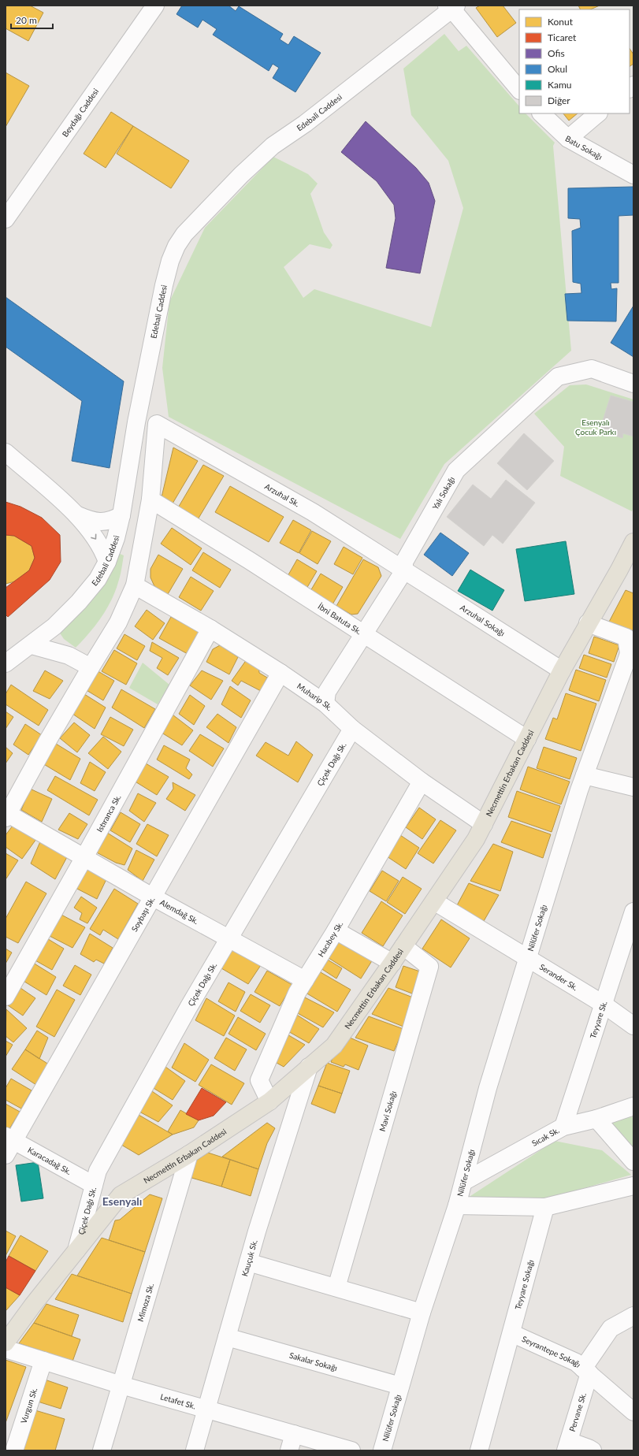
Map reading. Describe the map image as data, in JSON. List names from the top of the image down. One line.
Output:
{"streets":{"main road":["Necmettin Erbakan Caddesi"],"street":["Beydağı Caddesi","Edebali Caddesi","Batu Sokağı","Yalı Sokağı","Arzuhal Sk.","İbni Batuta Sk.","Arzuhal Sokağı","Muharip Sk.","Çiçek Dağı Sk.","Istıranca Sk.","Alemdağ Sk.","Soybaşı Sk.","Nilüfer Sokağı","Hacıbey Sk.","Serander Sk.","Teyyare Sk.","Mavi Sokağı","Sıcak Sk.","Karacadağ Sk.","Kauçuk Sk.","Teyyare Sokağı","Mimoza Sk.","Seyrantepe Sokağı","Sakalar Sokağı","Letafet Sk.","Vurgun Sk.","Pervane Sk."]},"crossings":[["Yalı Sokağı","Arzuhal Sk."],["Yalı Sokağı","İbni Batuta Sk."],["Yalı Sokağı","Arzuhal Sokağı"],["Yalı Sokağı","Muharip Sk."],["Arzuhal Sk.","İbni Batuta Sk."],["Arzuhal Sk.","Arzuhal Sokağı"],["İbni Batuta Sk.","Necmettin Erbakan Caddesi"],["Arzuhal Sokağı","Necmettin Erbakan Caddesi"],["Muharip Sk.","Çiçek Dağı Sk."],["Muharip Sk.","Necmettin Erbakan Caddesi"],["Muharip Sk.","Istıranca Sk."],["Muharip Sk.","Soybaşı Sk."],["Muharip Sk.","Hacıbey Sk."],["Çiçek Dağı Sk.","Necmettin Erbakan Caddesi"],["Çiçek Dağı Sk.","Alemdağ Sk."],["Çiçek Dağı Sk.","Karacadağ Sk."],["Necmettin Erbakan Caddesi","Hacıbey Sk."],["Necmettin Erbakan Caddesi","Serander Sk."],["Necmettin Erbakan Caddesi","Mavi Sokağı"],["Necmettin Erbakan Caddesi","Kauçuk Sk."],["Necmettin Erbakan Caddesi","Mimoza Sk."],["Istıranca Sk.","Alemdağ Sk."],["Alemdağ Sk.","Soybaşı Sk."],["Alemdağ Sk.","Hacıbey Sk."],["Soybaşı Sk.","Karacadağ Sk."],["Nilüfer Sokağı","Serander Sk."],["Nilüfer Sokağı","Sıcak Sk."],["Nilüfer Sokağı","Teyyare Sokağı"],["Nilüfer Sokağı","Sakalar Sokağı"],["Serander Sk.","Teyyare Sk."],["Teyyare Sk.","Sıcak Sk."],["Kauçuk Sk.","Sakalar Sokağı"],["Kauçuk Sk.","Letafet Sk."],["Teyyare Sokağı","Seyrantepe Sokağı"],["Mimoza Sk.","Letafet Sk."],["Seyrantepe Sokağı","Pervane Sk."],["Letafet Sk.","Vurgun Sk."]],"districts":["Esenyalı"],"parks":["Esenyalı Çocuk Parkı"],"legend":["Konut","Ticaret","Ofis","Okul","Kamu","Diğer"],"scale_bar":"20 m"}
